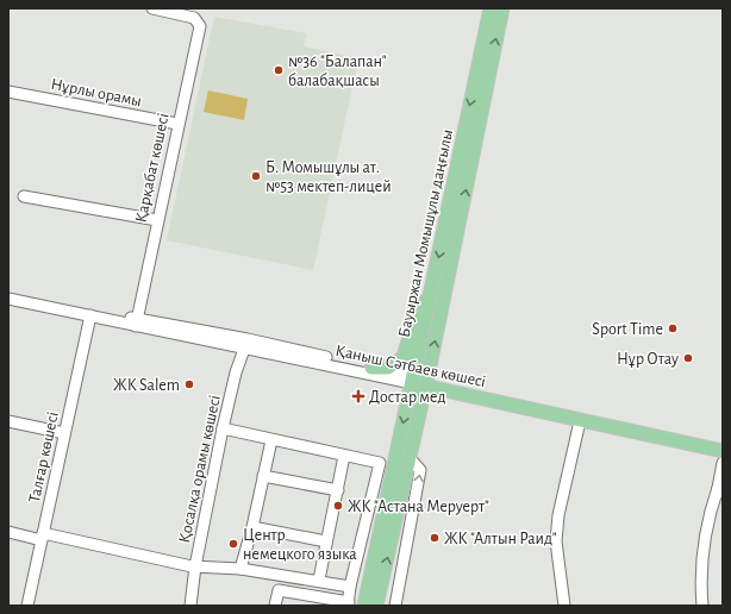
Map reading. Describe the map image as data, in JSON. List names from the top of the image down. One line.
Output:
{"streets":{"main road":["Бауыржан Момышұлы даңғылы","Қаныш Сәтбаев көшесі"],"street":["Нұрлы орамы","Қарқабат көшесі","Талғар көшесі","Қосалқа орамы көшесі"]},"crossings":[["Нұрлы орамы","Қарқабат көшесі"],["Қарқабат көшесі","Қаныш Сәтбаев көшесі"],["Бауыржан Момышұлы даңғылы","Қаныш Сәтбаев көшесі"],["Қаныш Сәтбаев көшесі","Талғар көшесі"],["Қаныш Сәтбаев көшесі","Қосалқа орамы көшесі"]],"places":{"other":["№36 \"Балапан\" балабақшасы","Б. Момышұлы ат. №53 мектеп-лицей","Sport Time","Нұр Отау","ЖК Salem","ЖК \"Астана Меруерт\"","ЖК \"Алтын Раид\"","Центр немецкого языка"],"health":["Достар мед"]}}
